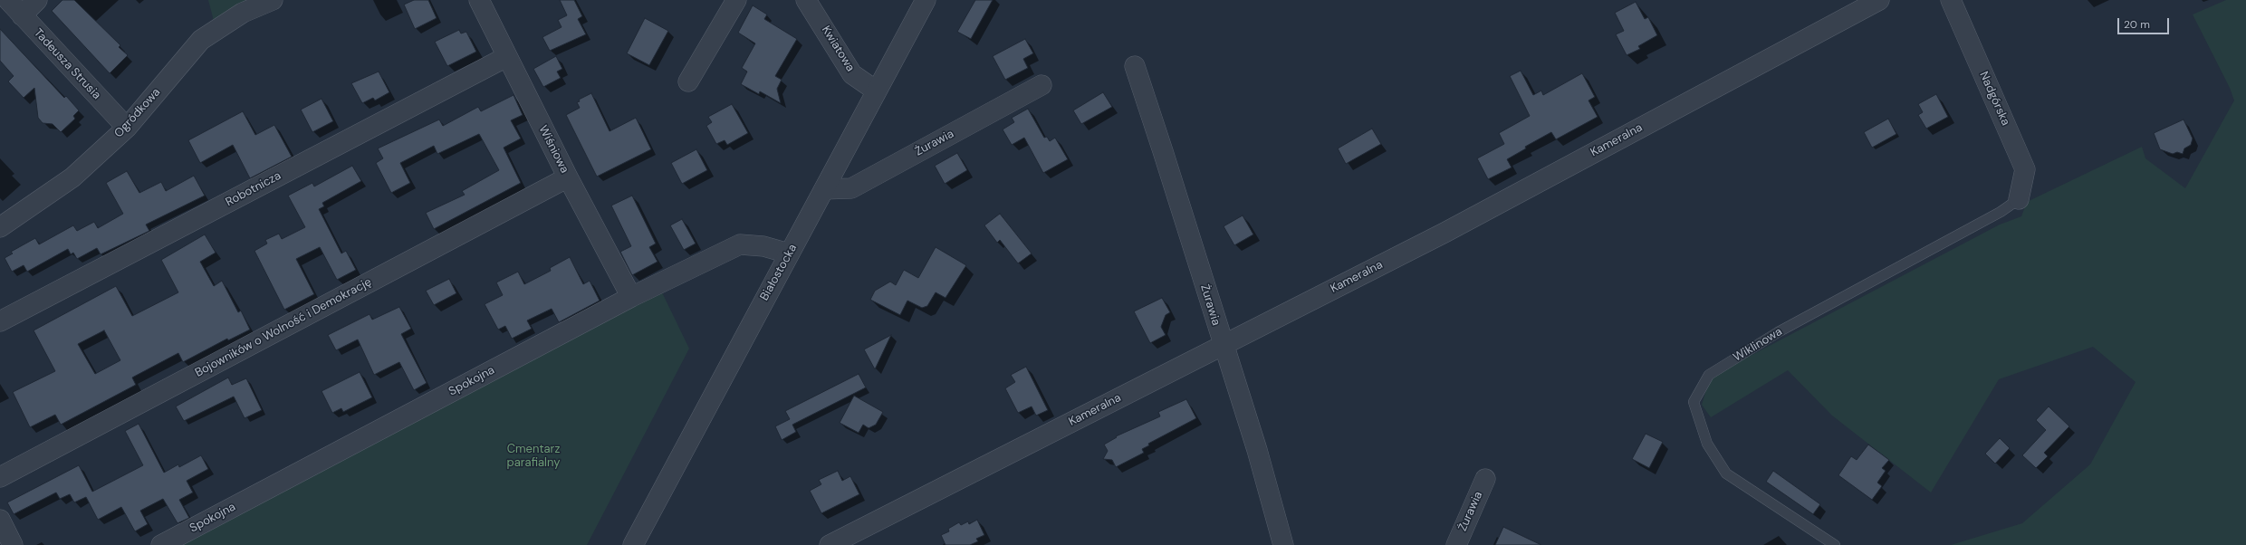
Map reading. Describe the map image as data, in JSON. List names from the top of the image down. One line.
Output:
{"streets":{"street":["Kwiatowa","Tadeusza Strusia","Nadgórska","Ogródkowa","Kameralna","Żurawia","Wiśniowa","Robotnicza","Białostocka","Bojowników o Wolność i Demokrację","Spokojna"],"lane":["Wiklinowa"]},"crossings":[["Kwiatowa","Białostocka"],["Tadeusza Strusia","Ogródkowa"],["Nadgórska","Wiklinowa"],["Kameralna","Żurawia"],["Żurawia","Białostocka"],["Wiśniowa","Robotnicza"],["Wiśniowa","Bojowników o Wolność i Demokrację"],["Wiśniowa","Spokojna"],["Białostocka","Spokojna"]],"parks":["Cmentarz parafialny"],"scale_bar":"20 m"}
